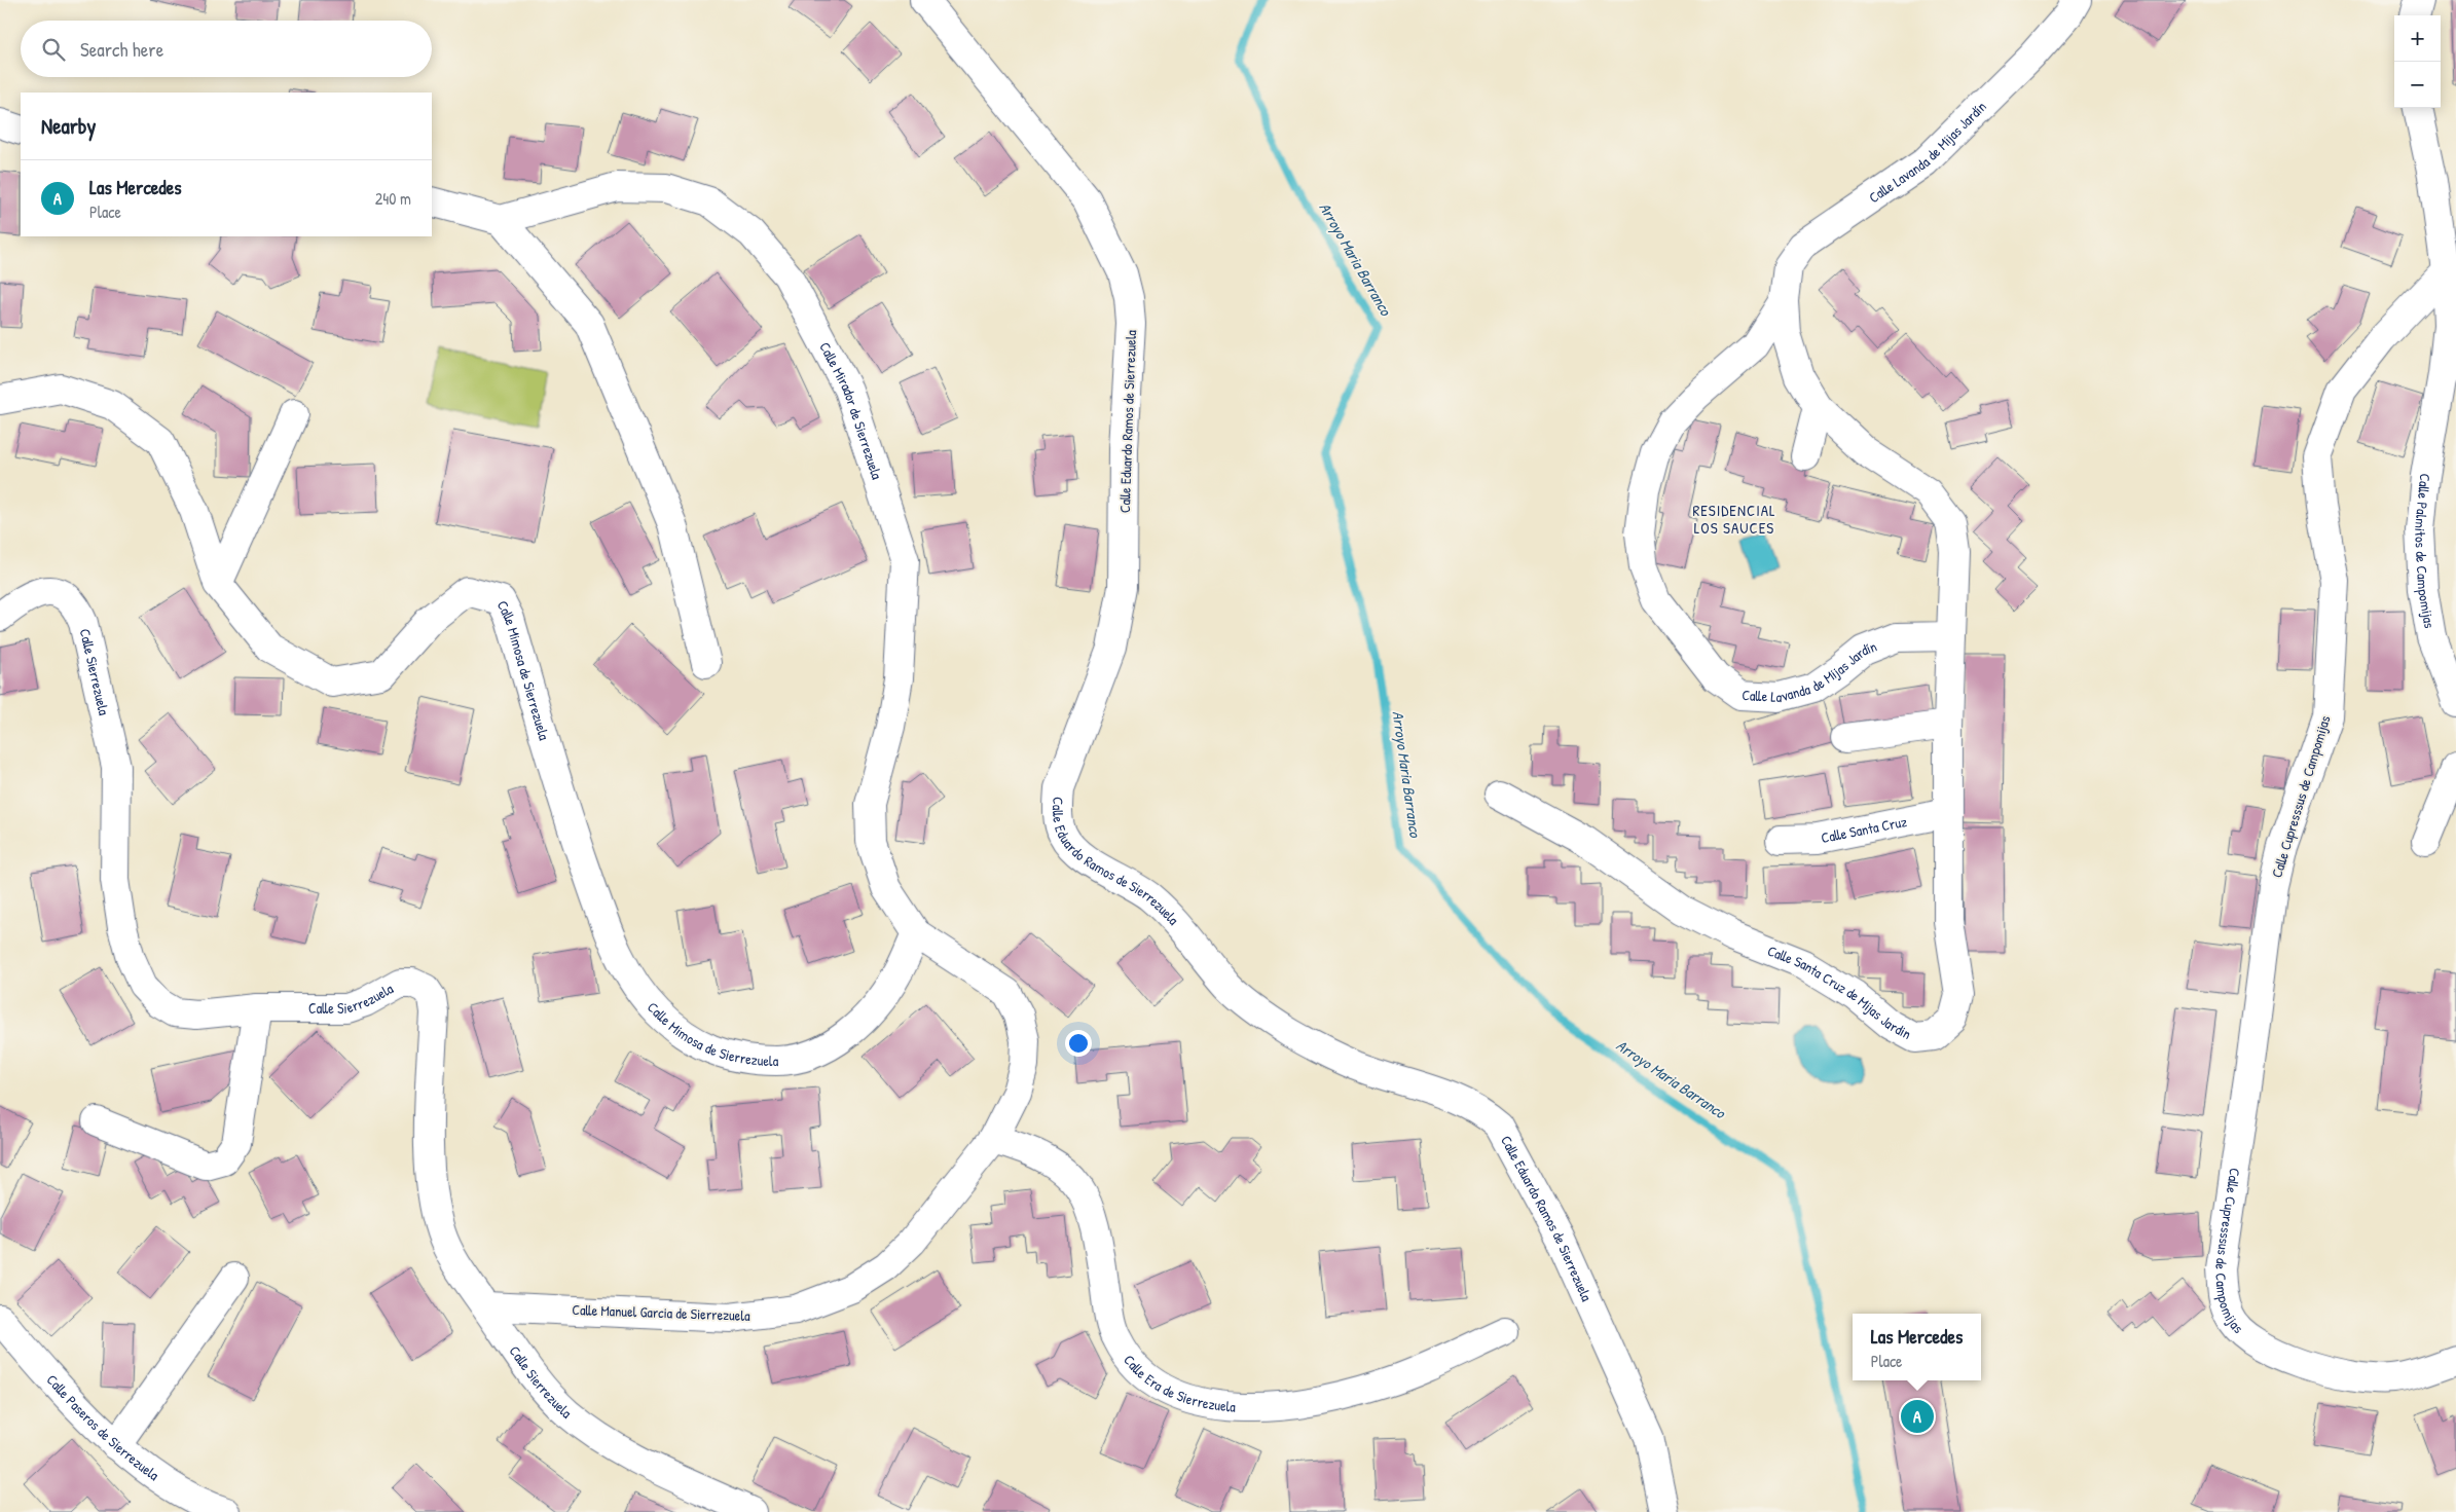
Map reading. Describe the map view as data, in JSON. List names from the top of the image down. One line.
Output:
{"streets":{"street":["Calle Lavanda de Mijas Jardín","Calle Mirador de Sierrezuela","Calle Eduardo Ramos de Sierrezuela","Calle Palmitos de Campomijas","Calle Sierrezuela","Calle Mimosa de Sierrezuela","Calle Cupresssus de Campomijas","Calle Santa Cruz","Calle Santa Cruz de Mijas Jardin","Calle Manuel Garcia de Sierrezuela","Calle Era de Sierrezuela","Calle Paseros de Sierrezuela"]},"crossings":[["Calle Lavanda de Mijas Jardín","Calle Santa Cruz de Mijas Jardin"],["Calle Mirador de Sierrezuela","Calle Mimosa de Sierrezuela"],["Calle Mirador de Sierrezuela","Calle Manuel Garcia de Sierrezuela"],["Calle Palmitos de Campomijas","Calle Cupresssus de Campomijas"],["Calle Sierrezuela","Calle Manuel Garcia de Sierrezuela"],["Calle Mimosa de Sierrezuela","Calle Manuel Garcia de Sierrezuela"],["Calle Santa Cruz","Calle Santa Cruz de Mijas Jardin"],["Calle Manuel Garcia de Sierrezuela","Calle Era de Sierrezuela"]],"districts":["RESIDENCIAL LOS SAUCES"],"water":["Arroyo Maria Barranco"],"page":{"map_buttons":["+","−"],"search":"Search here","heading":"Nearby","list":[{"mark":"A","name":"Las Mercedes","note":"Place","value":"240 m"}],"popup":["Las Mercedes","Place"],"pins":"A"}}
